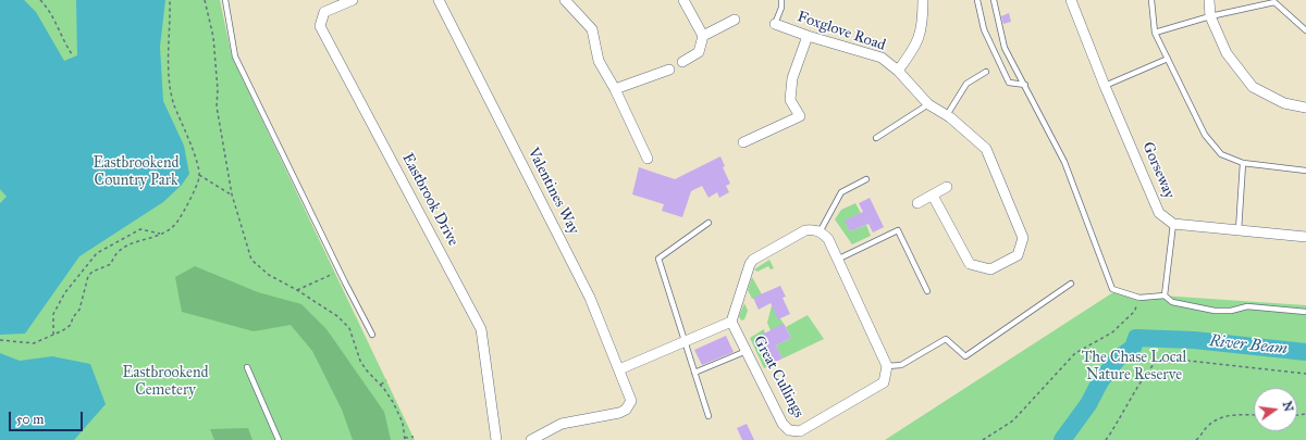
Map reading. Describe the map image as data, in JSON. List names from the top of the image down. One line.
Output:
{"streets":{"street":["Foxglove Road","Gorseway","Valentines Way","Eastbrook Drive","Great Cullings"]},"water":["River Beam"],"parks":["Eastbrookend Country Park","The Chase Local Nature Reserve","Eastbrookend Cemetery"],"scale_bar":"50 m","north":"right"}
